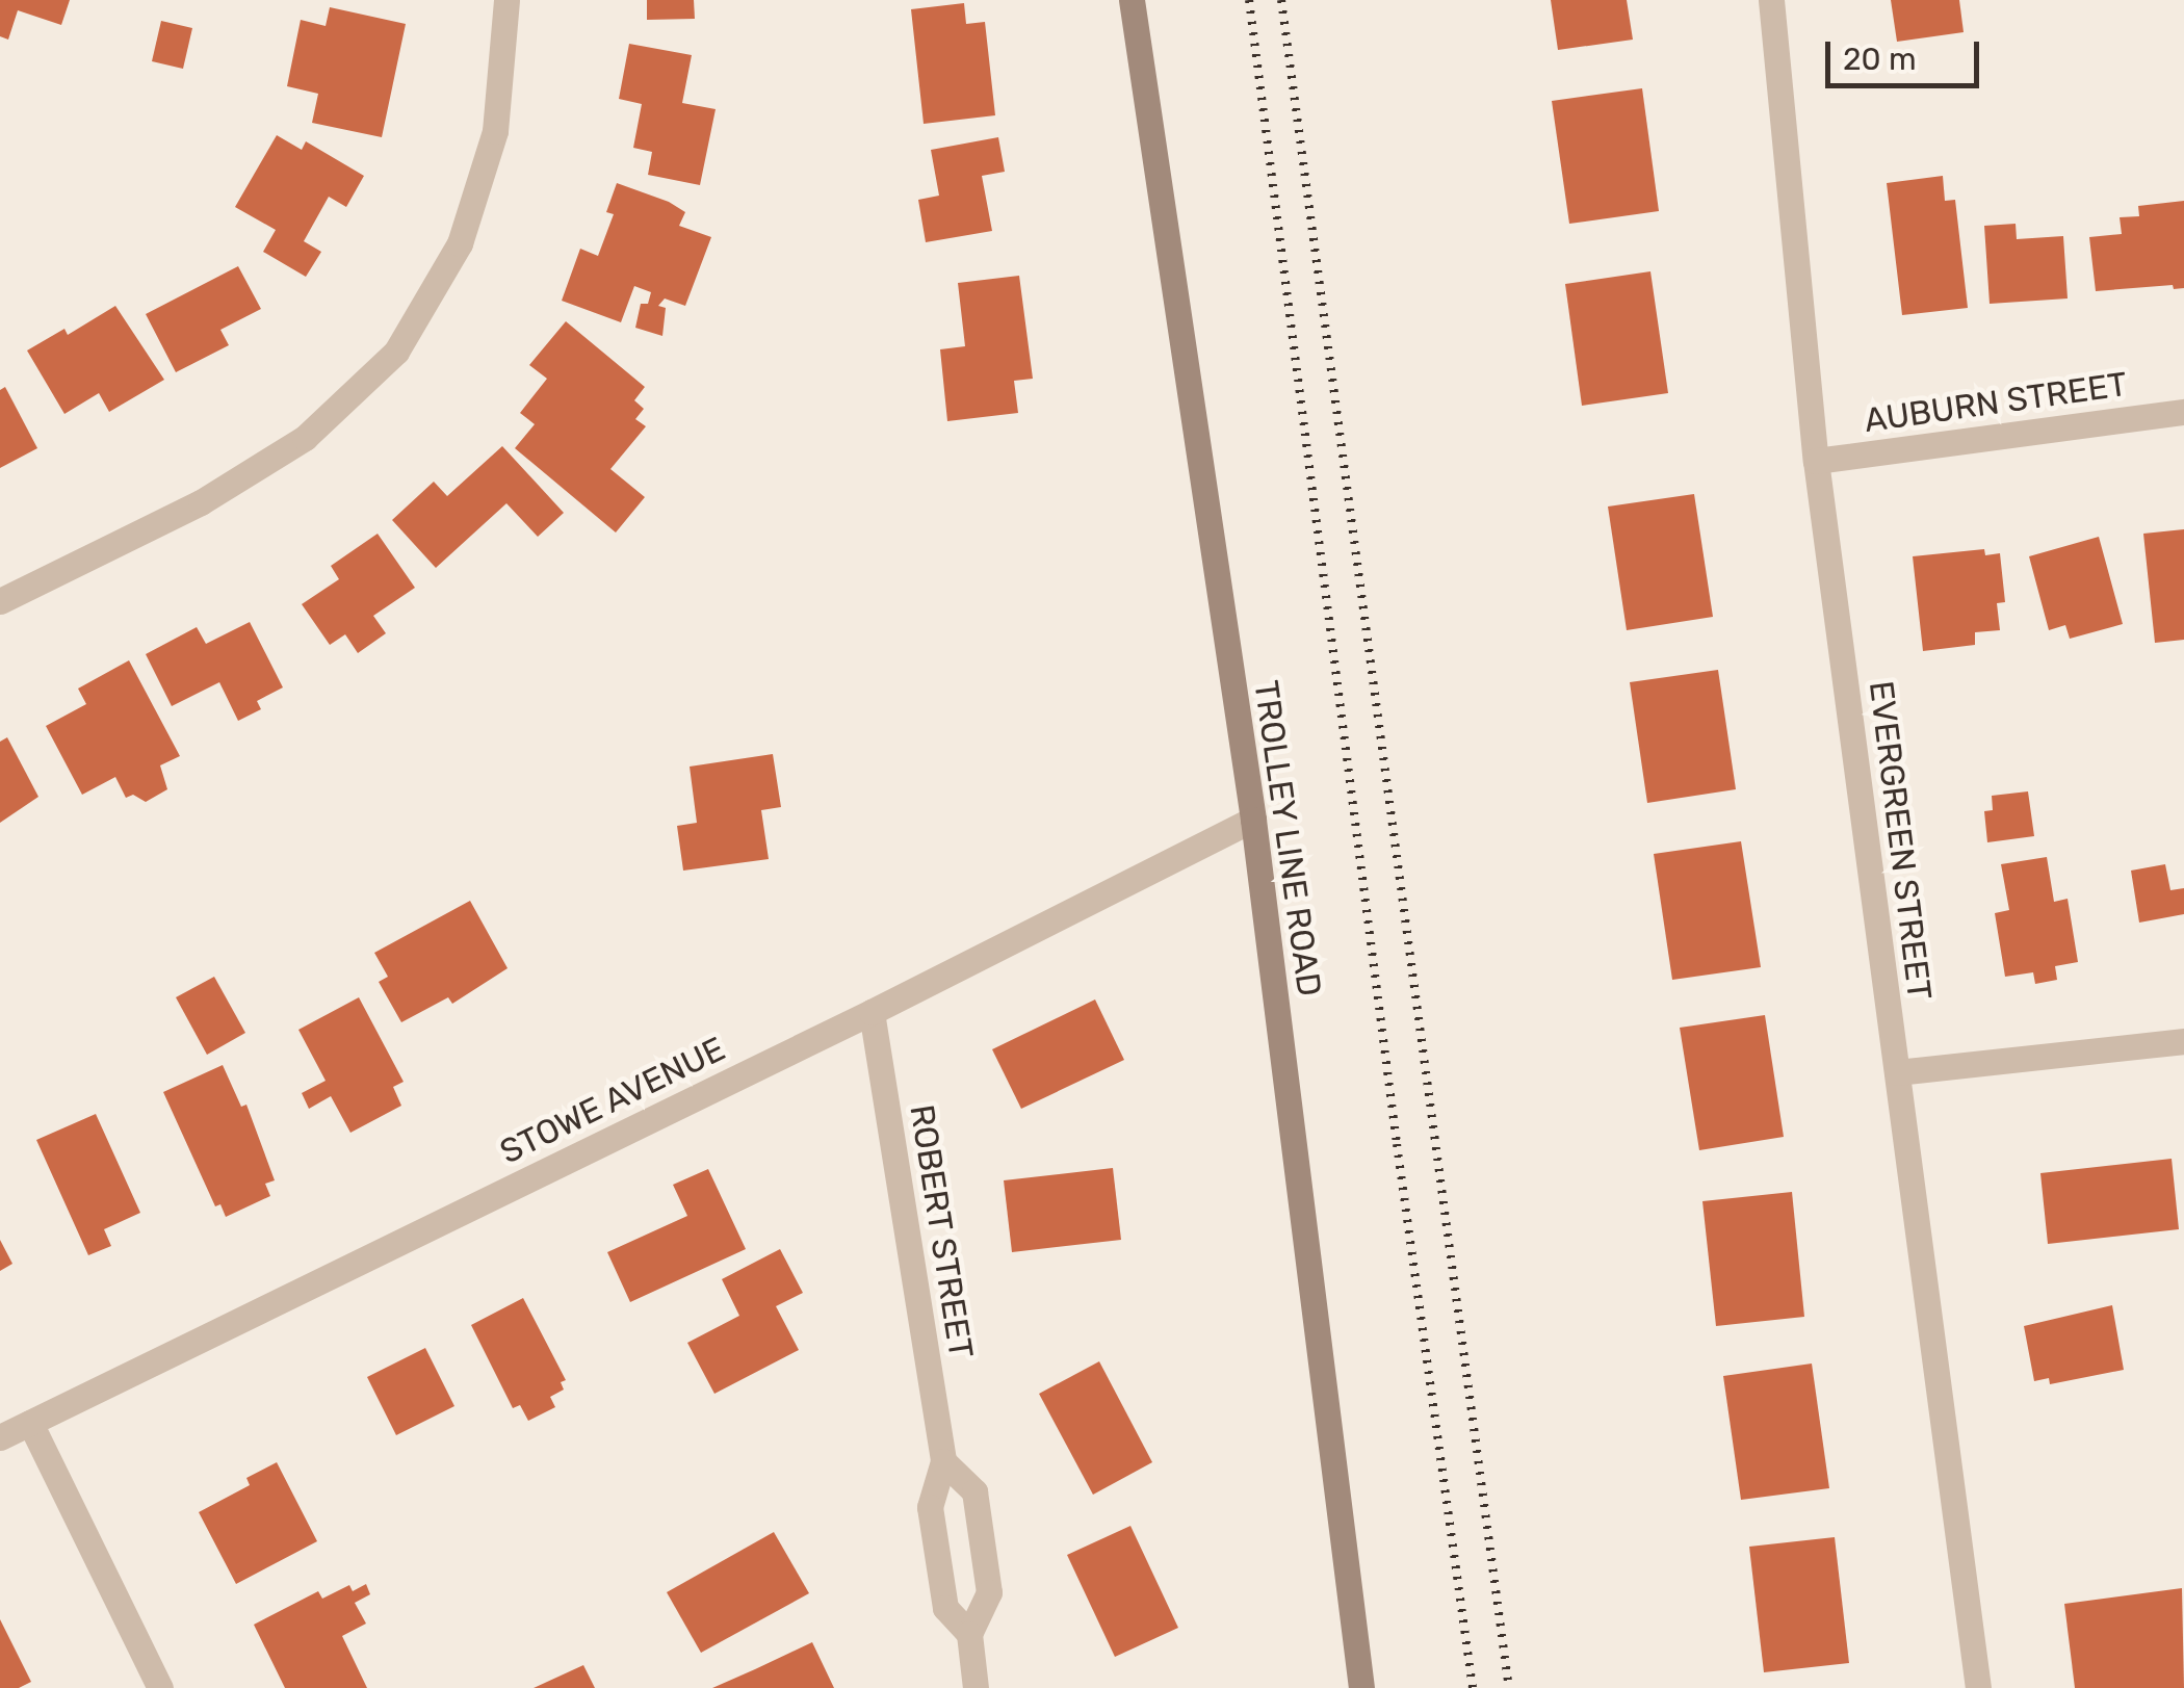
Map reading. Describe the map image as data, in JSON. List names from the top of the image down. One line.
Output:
{"streets":{"main road":["TROLLEY LINE ROAD"],"street":["AUBURN STREET","EVERGREEN STREET","STOWE AVENUE","ROBERT STREET"]},"crossings":[["AUBURN STREET","EVERGREEN STREET"],["TROLLEY LINE ROAD","STOWE AVENUE"],["STOWE AVENUE","ROBERT STREET"]],"scale_bar":"20 m"}
